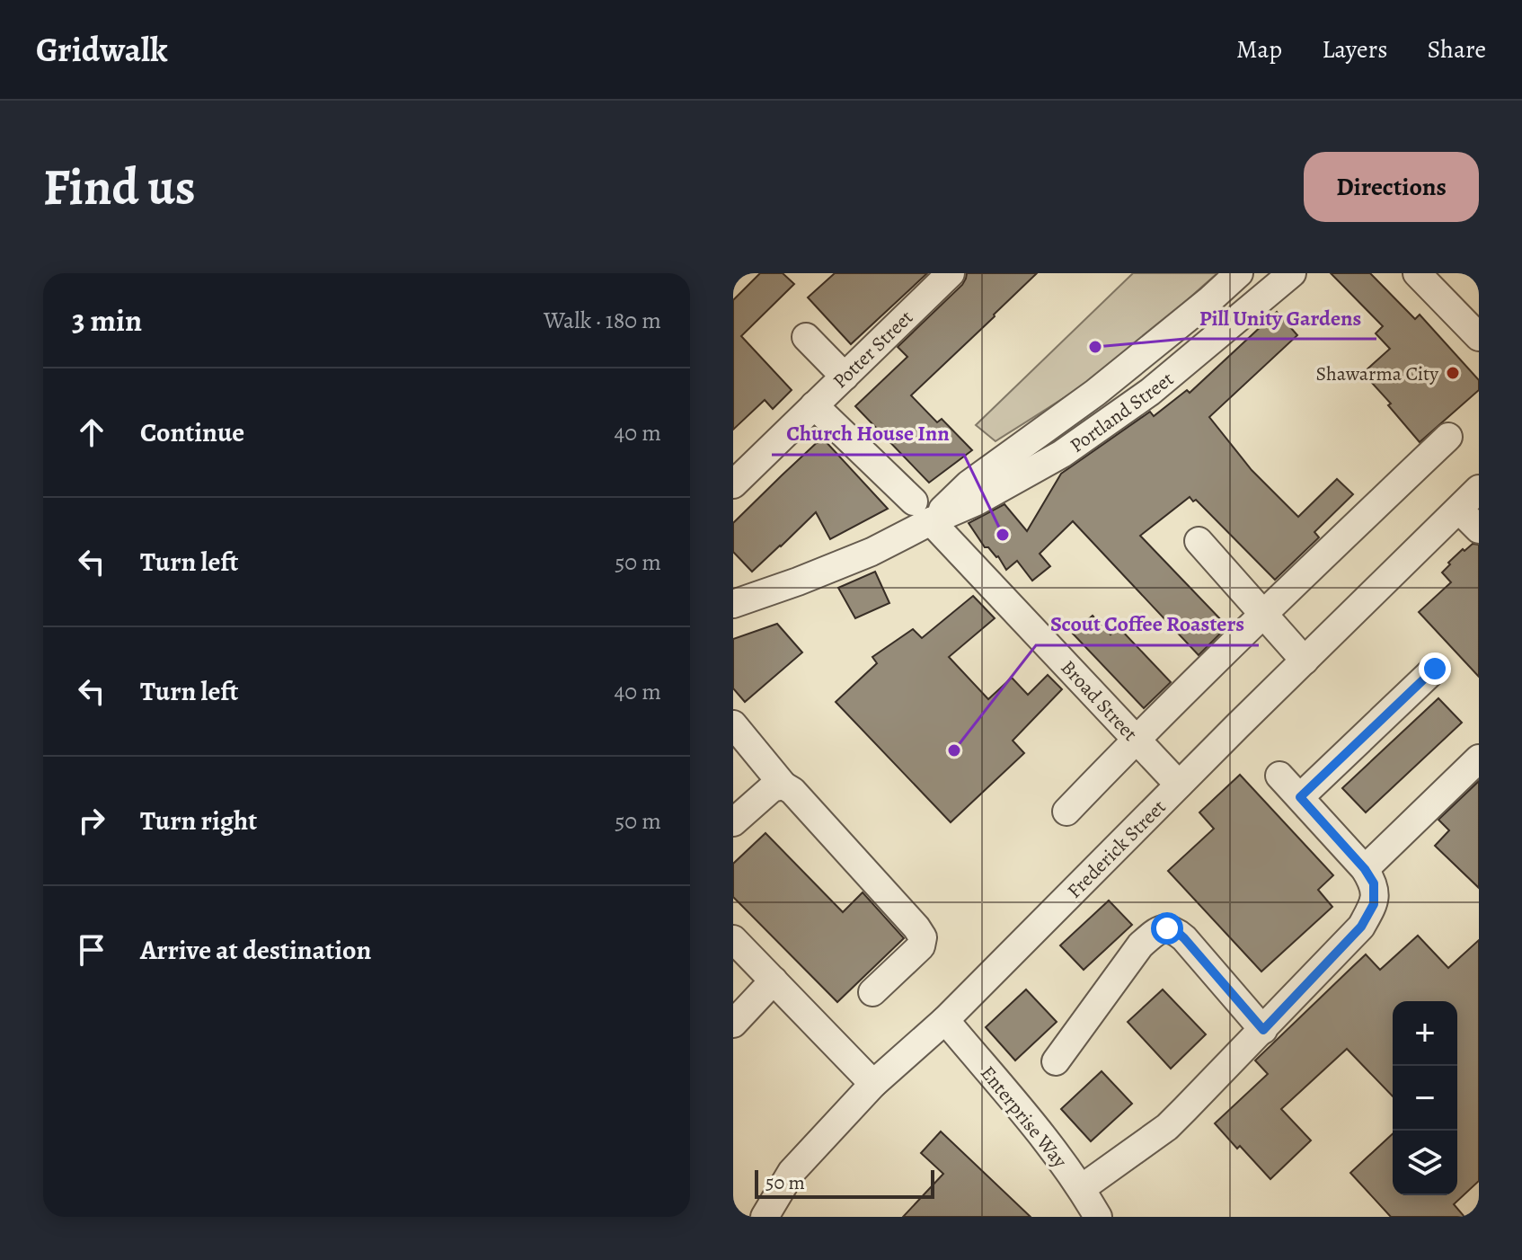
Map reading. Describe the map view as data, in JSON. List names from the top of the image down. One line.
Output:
{"streets":{"street":["Potter Street","Portland Street","Broad Street","Frederick Street","Enterprise Way"]},"crossings":[["Potter Street","Broad Street"],["Portland Street","Broad Street"],["Broad Street","Frederick Street"],["Frederick Street","Enterprise Way"]],"places":["Pill Unity Gardens","Shawarma City","Church House Inn","Scout Coffee Roasters"],"scale_bar":"50 m","page":{"header":"Gridwalk","nav":["Map","Layers","Share"],"buttons":"Directions","title":"Find us","heading":["3 min","Walk · 180 m"],"list":[["Continue","40 m"],["Turn left","50 m"],["Turn left","40 m"],["Turn right","50 m"],"Arrive at destination"],"map_buttons":["+","−"],"scale":"50 m"}}
